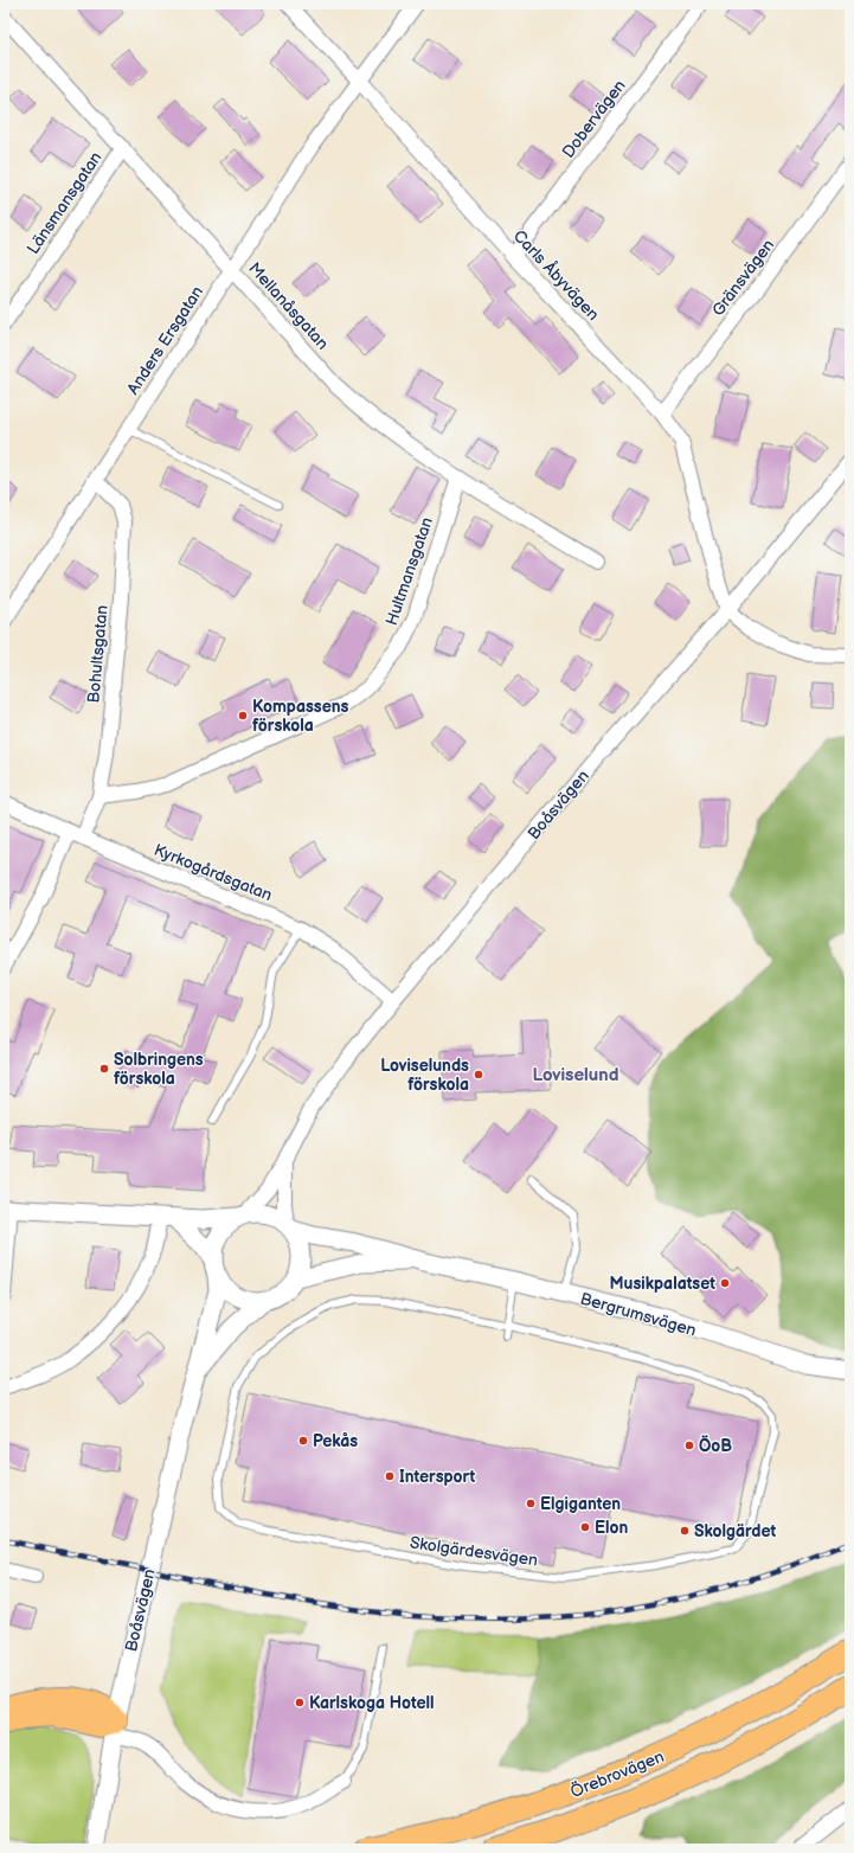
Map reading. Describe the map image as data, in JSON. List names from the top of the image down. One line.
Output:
{"streets":{"highway":["Örebrovägen"],"street":["Dobervägen","Länsmansgatan","Carls Åbyvägen","Gränsvägen","Mellanåsgatan","Anders Ersgatan","Hultmansgatan","Bohultsgatan","Boåsvägen","Kyrkogårdsgatan","Bergrumsvägen"],"lane":["Skolgärdesvägen"]},"crossings":[["Dobervägen","Carls Åbyvägen"],["Länsmansgatan","Mellanåsgatan"],["Carls Åbyvägen","Gränsvägen"],["Carls Åbyvägen","Anders Ersgatan"],["Carls Åbyvägen","Boåsvägen"],["Mellanåsgatan","Anders Ersgatan"],["Mellanåsgatan","Hultmansgatan"],["Anders Ersgatan","Bohultsgatan"],["Hultmansgatan","Bohultsgatan"],["Bohultsgatan","Kyrkogårdsgatan"],["Boåsvägen","Kyrkogårdsgatan"],["Boåsvägen","Bergrumsvägen"]],"districts":["Loviselund"],"places":["Kompassens förskola","Solbringens förskola","Loviselunds förskola","Musikpalatset","Pekås","ÖoB","Intersport","Elgiganten","Elon","Skolgärdet","Karlskoga Hotell"]}
